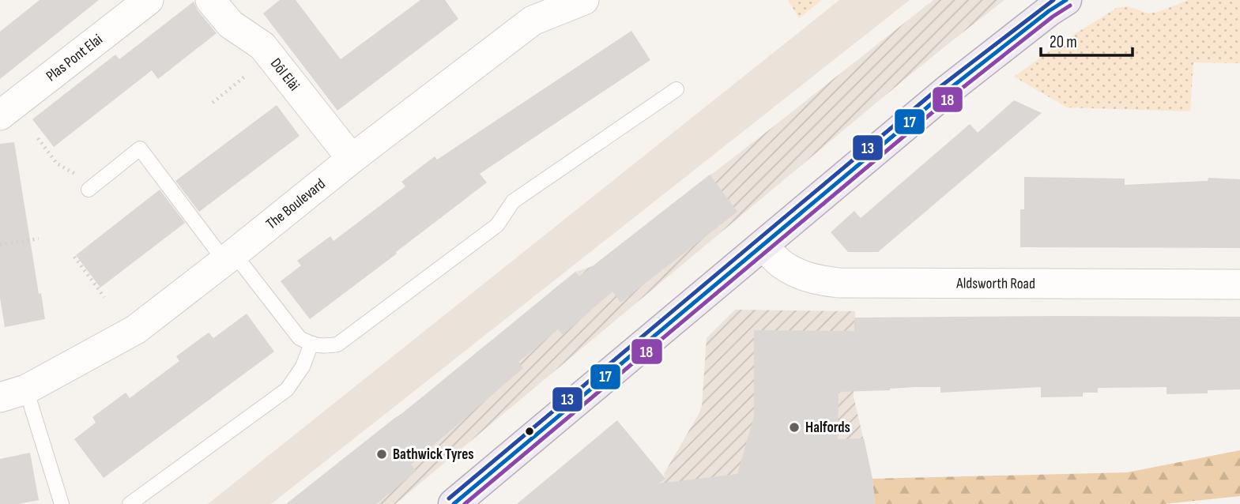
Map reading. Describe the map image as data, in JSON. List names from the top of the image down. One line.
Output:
{"streets":{"street":["Plas Pont Elai","Dôl Elài","The Boulevard","Aldsworth Road"]},"crossings":[["Dôl Elài","The Boulevard"]],"places":["Halfords","Bathwick Tyres"],"lines":["transit line 17","transit line 13","transit line 18"],"scale_bar":"20 m"}
